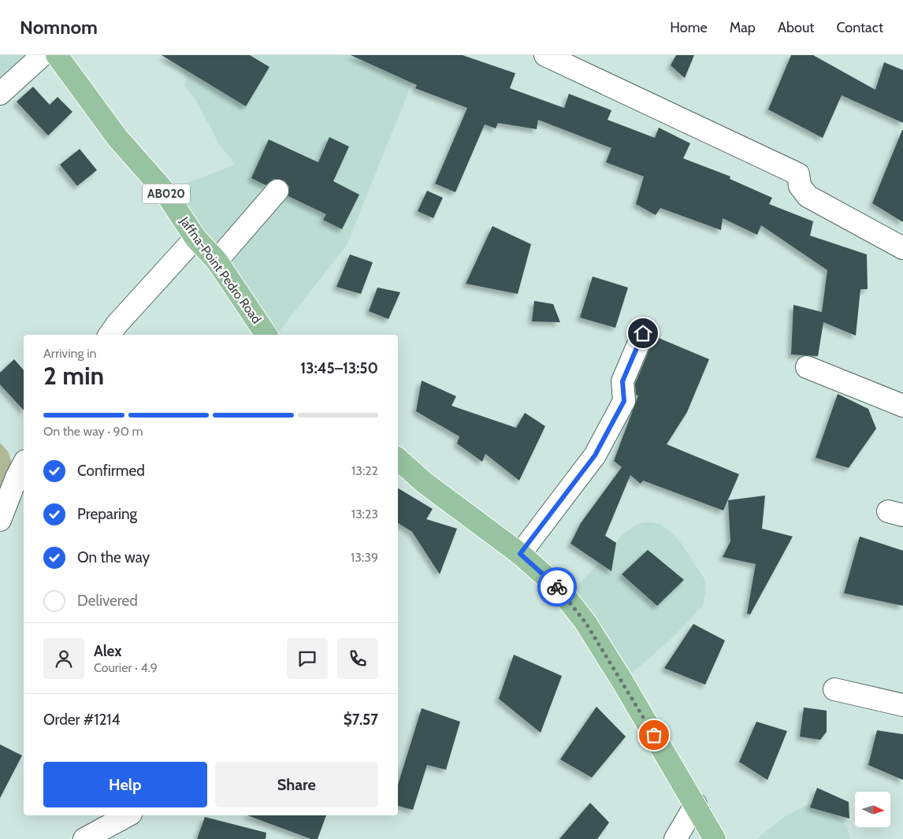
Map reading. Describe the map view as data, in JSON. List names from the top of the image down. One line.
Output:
{"streets":{"main road":["AB020","Jaffna-Point Pedro Road"]},"north":"right","page":{"header":"Nomnom","nav":["Home","Map","About","Contact"],"heading":["2 min","Arriving in","13:45–13:50"],"panel":["Alex","Courier · 4.9","Order #1214","$7.57"],"bar":"On the way · 90 m","list":[["Confirmed","13:22"],["Preparing","13:23"],["On the way","13:39"],"Delivered"],"buttons":["Help","Share"]}}
